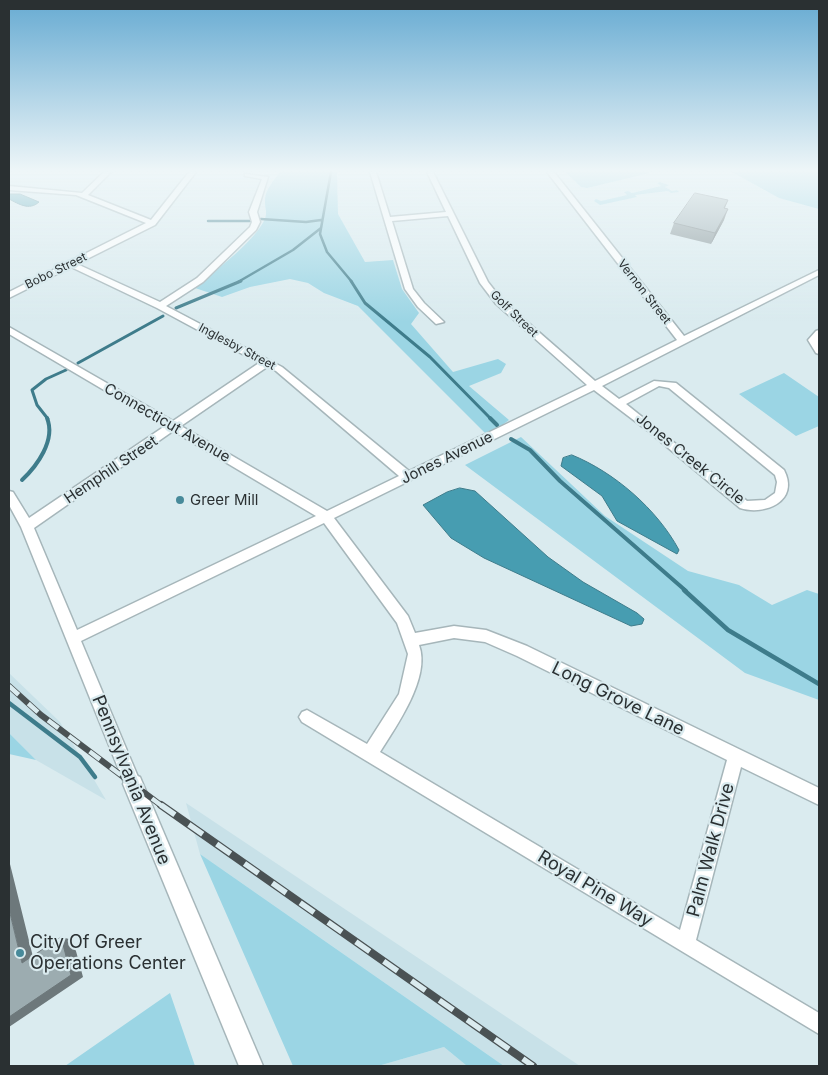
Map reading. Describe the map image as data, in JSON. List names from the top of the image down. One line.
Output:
{"streets":{"street":["Bobo Street","Vernon Street","Golf Street","Inglesby Street","Connecticut Avenue","Jones Avenue","Jones Creek Circle","Hemphill Street","Long Grove Lane","Pennsylvania Avenue","Palm Walk Drive","Royal Pine Way"]},"crossings":[["Bobo Street","Inglesby Street"],["Vernon Street","Jones Avenue"],["Golf Street","Jones Avenue"],["Golf Street","Jones Creek Circle"],["Inglesby Street","Jones Avenue"],["Inglesby Street","Hemphill Street"],["Connecticut Avenue","Jones Avenue"],["Connecticut Avenue","Hemphill Street"],["Jones Avenue","Jones Creek Circle"],["Jones Avenue","Pennsylvania Avenue"],["Hemphill Street","Pennsylvania Avenue"],["Long Grove Lane","Palm Walk Drive"],["Palm Walk Drive","Royal Pine Way"]],"places":["Greer Mill","City Of Greer Operations Center"]}
